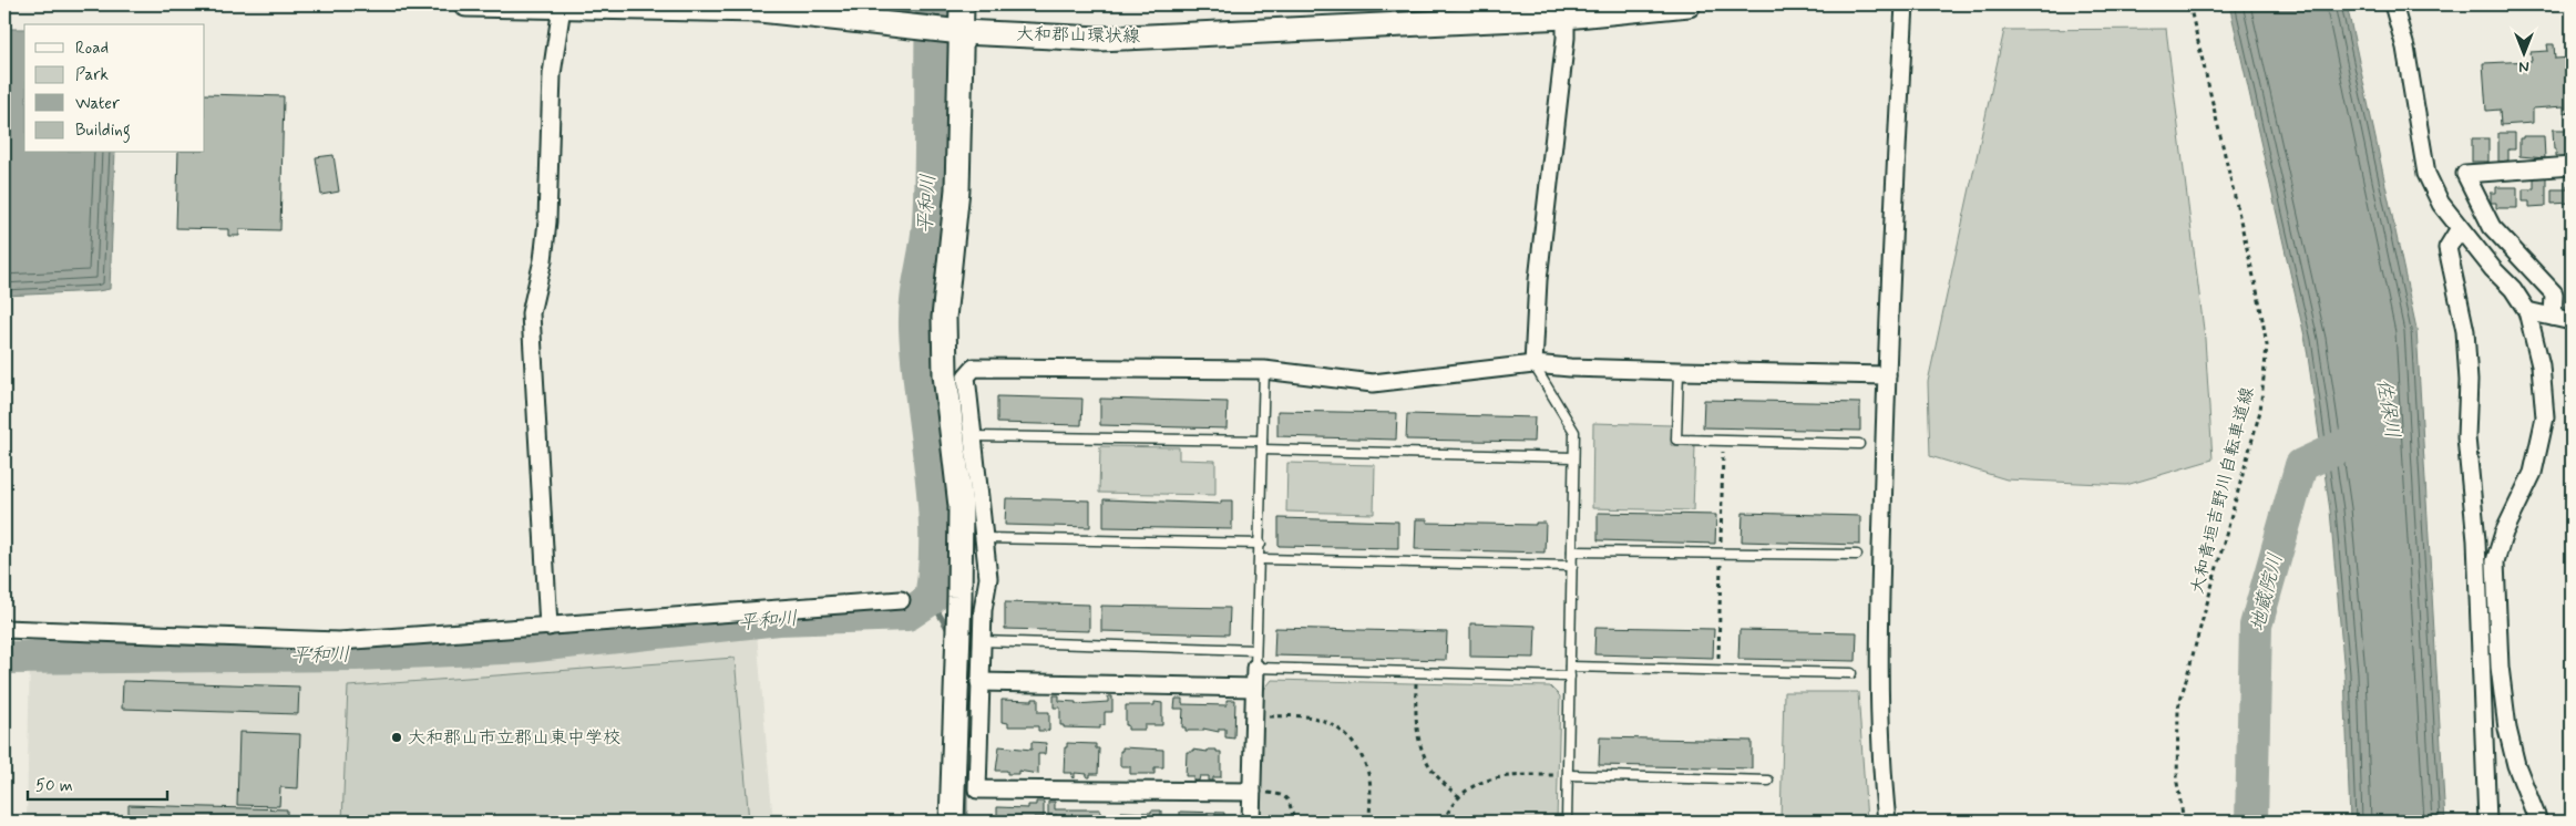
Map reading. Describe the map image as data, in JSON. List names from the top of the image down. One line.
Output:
{"streets":{"main road":["大和郡山環状線"],"path":["大和青垣吉野川自転車道線"]},"water":["平和川","佐保川","地蔵院川"],"places":["大和郡山市立郡山東中学校"],"legend":["Road","Park","Water","Building"],"scale_bar":"50 m","north":"bottom"}
